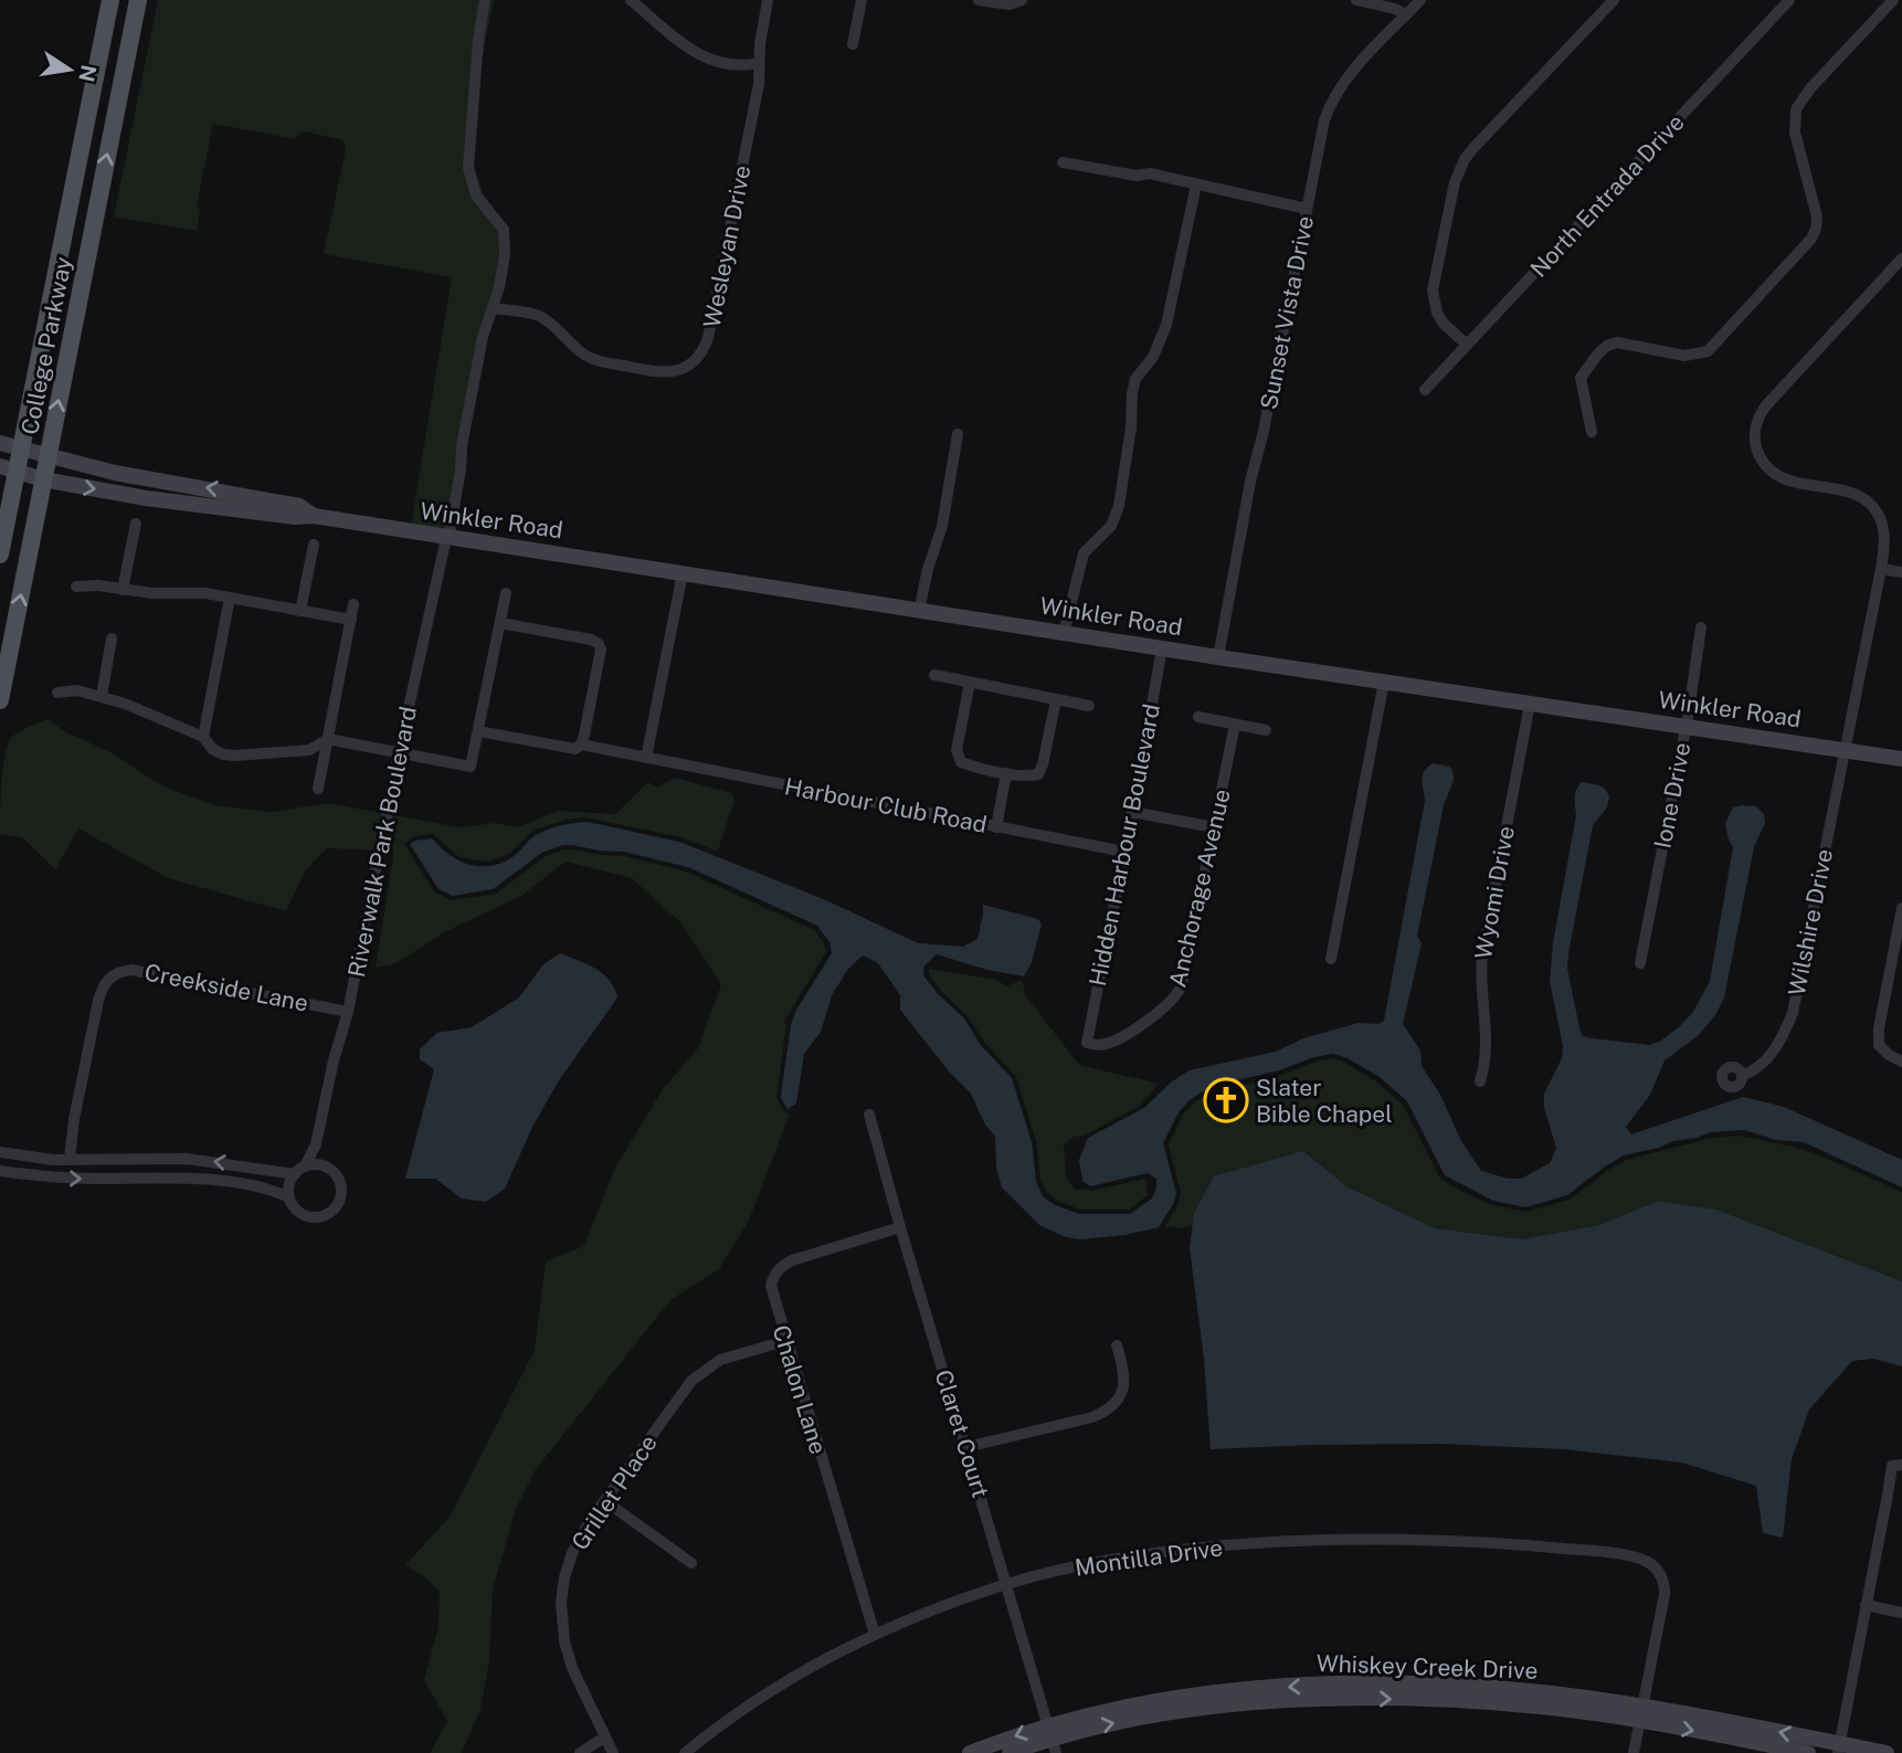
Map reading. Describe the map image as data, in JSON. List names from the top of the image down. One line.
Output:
{"streets":{"main road":["College Parkway"],"street":["North Entrada Drive","Wesleyan Drive","Sunset Vista Drive","Winkler Road","Ione Drive","Harbour Club Road","Riverwalk Park Boulevard","Hidden Harbour Boulevard","Anchorage Avenue","Wyomi Drive","Wilshire Drive","Creekside Lane","Chalon Lane","Claret Court","Grillet Place","Montilla Drive","Whiskey Creek Drive"]},"crossings":[["Wesleyan Drive","Riverwalk Park Boulevard"],["Sunset Vista Drive","Winkler Road"],["College Parkway","Winkler Road"],["Winkler Road","Ione Drive"],["Winkler Road","Riverwalk Park Boulevard"],["Winkler Road","Hidden Harbour Boulevard"],["Winkler Road","Wyomi Drive"],["Winkler Road","Wilshire Drive"],["Harbour Club Road","Hidden Harbour Boulevard"],["Riverwalk Park Boulevard","Creekside Lane"],["Hidden Harbour Boulevard","Anchorage Avenue"],["Chalon Lane","Claret Court"],["Chalon Lane","Grillet Place"],["Chalon Lane","Montilla Drive"],["Claret Court","Montilla Drive"],["Claret Court","Whiskey Creek Drive"],["Montilla Drive","Whiskey Creek Drive"]],"places":{"church":["Slater Bible Chapel"]},"north":"right"}
